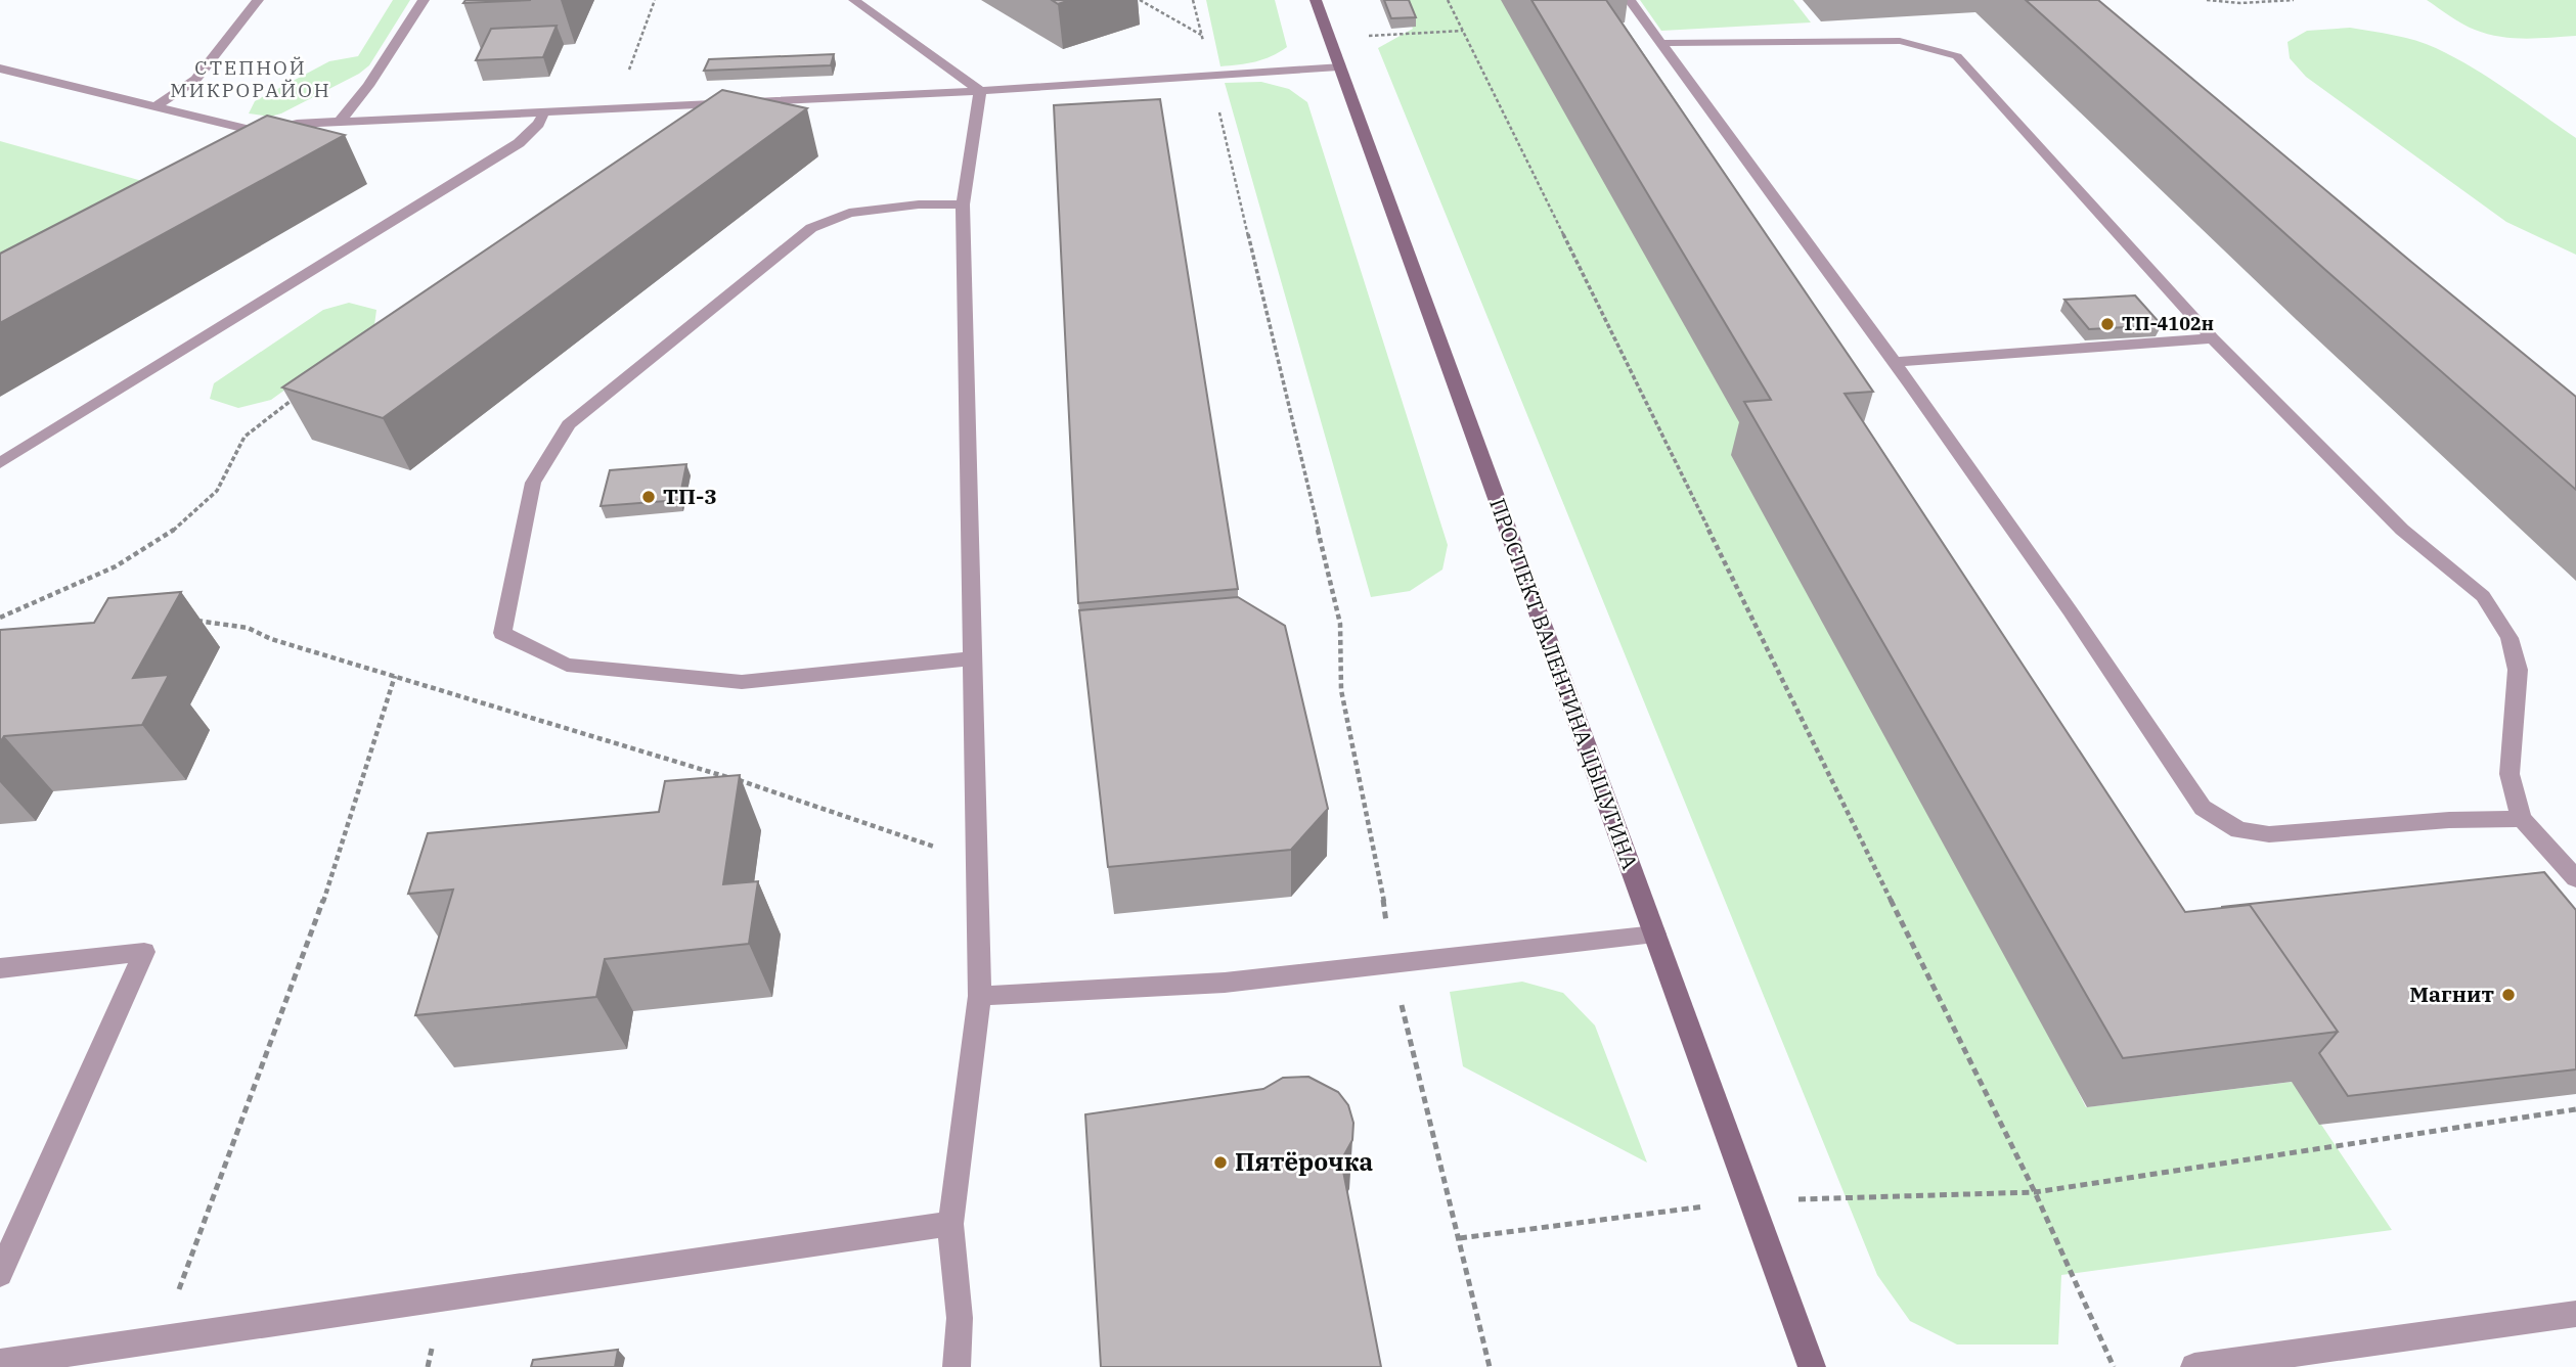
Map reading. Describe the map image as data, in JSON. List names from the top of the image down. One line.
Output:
{"streets":{"main road":["ПРОСПЕКТ ВАЛЕНТИНА ЦЫЦУГИНА"]},"districts":["СТЕПНОЙ МИКРОРАЙОН"],"places":["ТП-4102н","ТП-3","Магнит","Пятёрочка"]}
